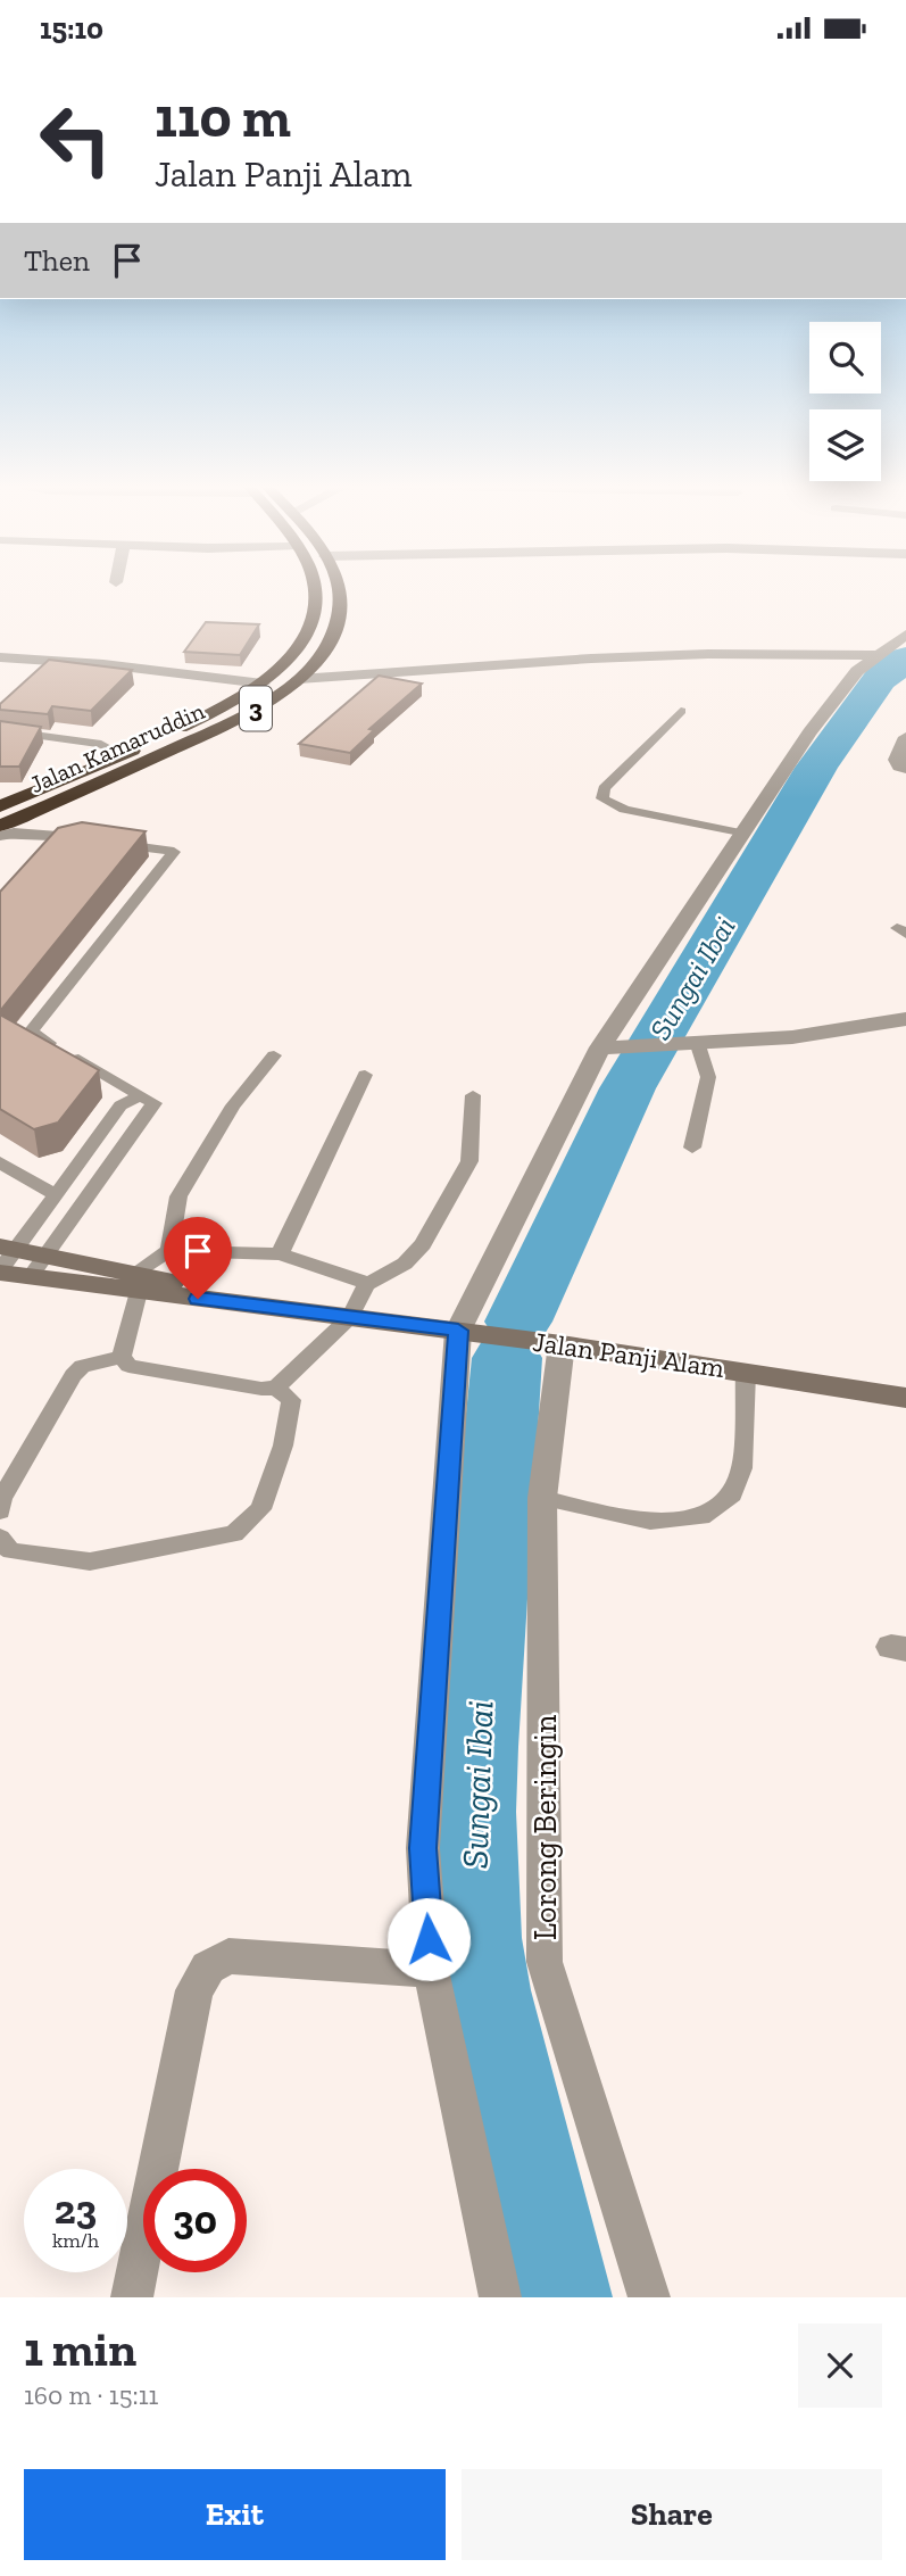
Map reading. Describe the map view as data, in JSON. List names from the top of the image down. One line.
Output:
{"streets":{"highway":["3","Jalan Kamaruddin"],"main road":["Jalan Panji Alam"],"street":["Lorong Beringin"]},"crossings":[["Jalan Panji Alam","Lorong Beringin"]],"water":["Sungai Ibai"],"page":{"status":"15:10","turn":["110 m","Jalan Panji Alam"],"then":"Then","speed":"23 km/h","limit":"30","heading":["1 min","160 m · 15:11"],"buttons":["Exit","Share"]}}
